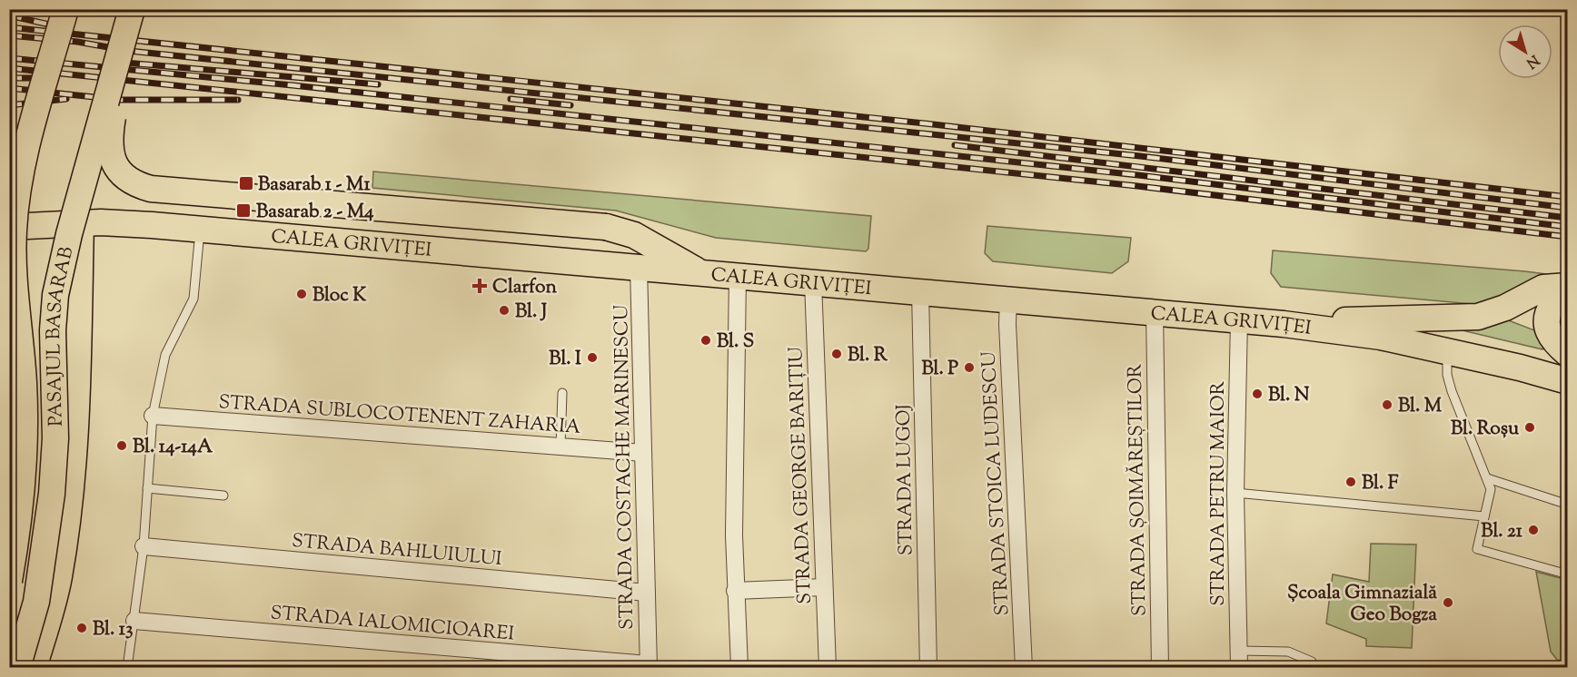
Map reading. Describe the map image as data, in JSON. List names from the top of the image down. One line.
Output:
{"streets":{"main road":["CALEA GRIVIȚEI","PASAJUL BASARAB"],"street":["STRADA SUBLOCOTENENT ZAHARIA","STRADA COSTACHE MARINESCU","STRADA GEORGE BARIȚIU","STRADA LUGOJ","STRADA STOICA LUDESCU","STRADA ȘOIMĂREȘTILOR","STRADA PETRU MAIOR","STRADA BAHLUIULUI","STRADA IALOMICIOAREI"]},"crossings":[["CALEA GRIVIȚEI","STRADA COSTACHE MARINESCU"],["CALEA GRIVIȚEI","STRADA GEORGE BARIȚIU"],["CALEA GRIVIȚEI","STRADA LUGOJ"],["CALEA GRIVIȚEI","STRADA STOICA LUDESCU"],["CALEA GRIVIȚEI","STRADA ȘOIMĂREȘTILOR"],["CALEA GRIVIȚEI","STRADA PETRU MAIOR"],["STRADA SUBLOCOTENENT ZAHARIA","STRADA COSTACHE MARINESCU"],["STRADA COSTACHE MARINESCU","STRADA BAHLUIULUI"],["STRADA COSTACHE MARINESCU","STRADA IALOMICIOAREI"]],"places":{"transit":["Basarab 1 - M1","Basarab 2 - M4"],"health":["Clarfon"],"other":["Bloc K","Bl. J","Bl. S","Bl. R","Bl. I","Bl. P","Bl. N","Bl. M","Bl. Roșu","Bl. 14-14A","Bl. F","Bl. 21","Școala Gimnazială Geo Bogza","Bl. 13"]},"north":"bottom right"}
